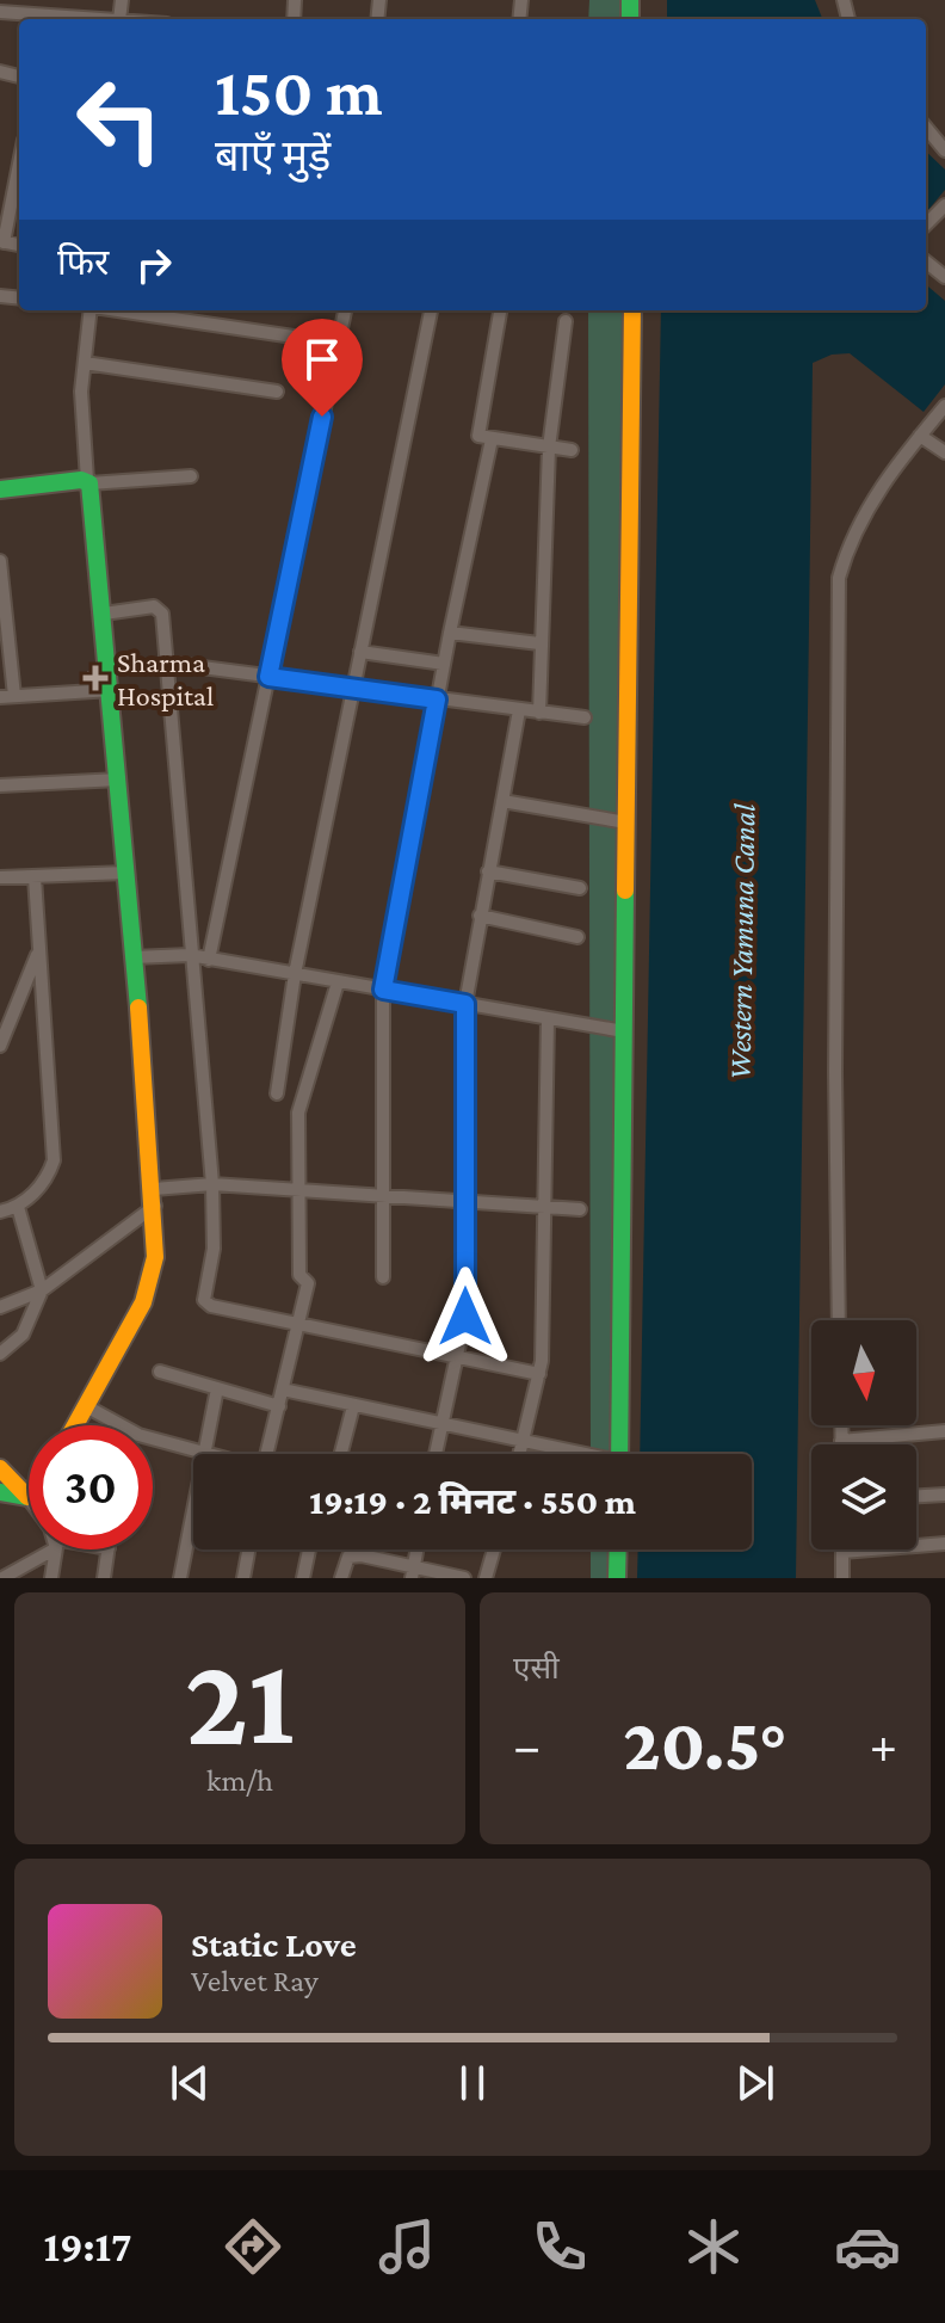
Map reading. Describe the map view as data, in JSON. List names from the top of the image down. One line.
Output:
{"water":["Western Yamuna Canal"],"places":{"health":["Sharma Hospital"]},"north":"bottom","page":{"turn":["150 m","बाएँ मुड़ें"],"then":"फिर","limit":"30","trip":"19:19 · 2 मिनट · 550 m","tile":[["21","km/h"],"एसी"],"heat":["−","20.5°","+"],"song":["Static Love","Velvet Ray"],"tabs":"19:17"}}
